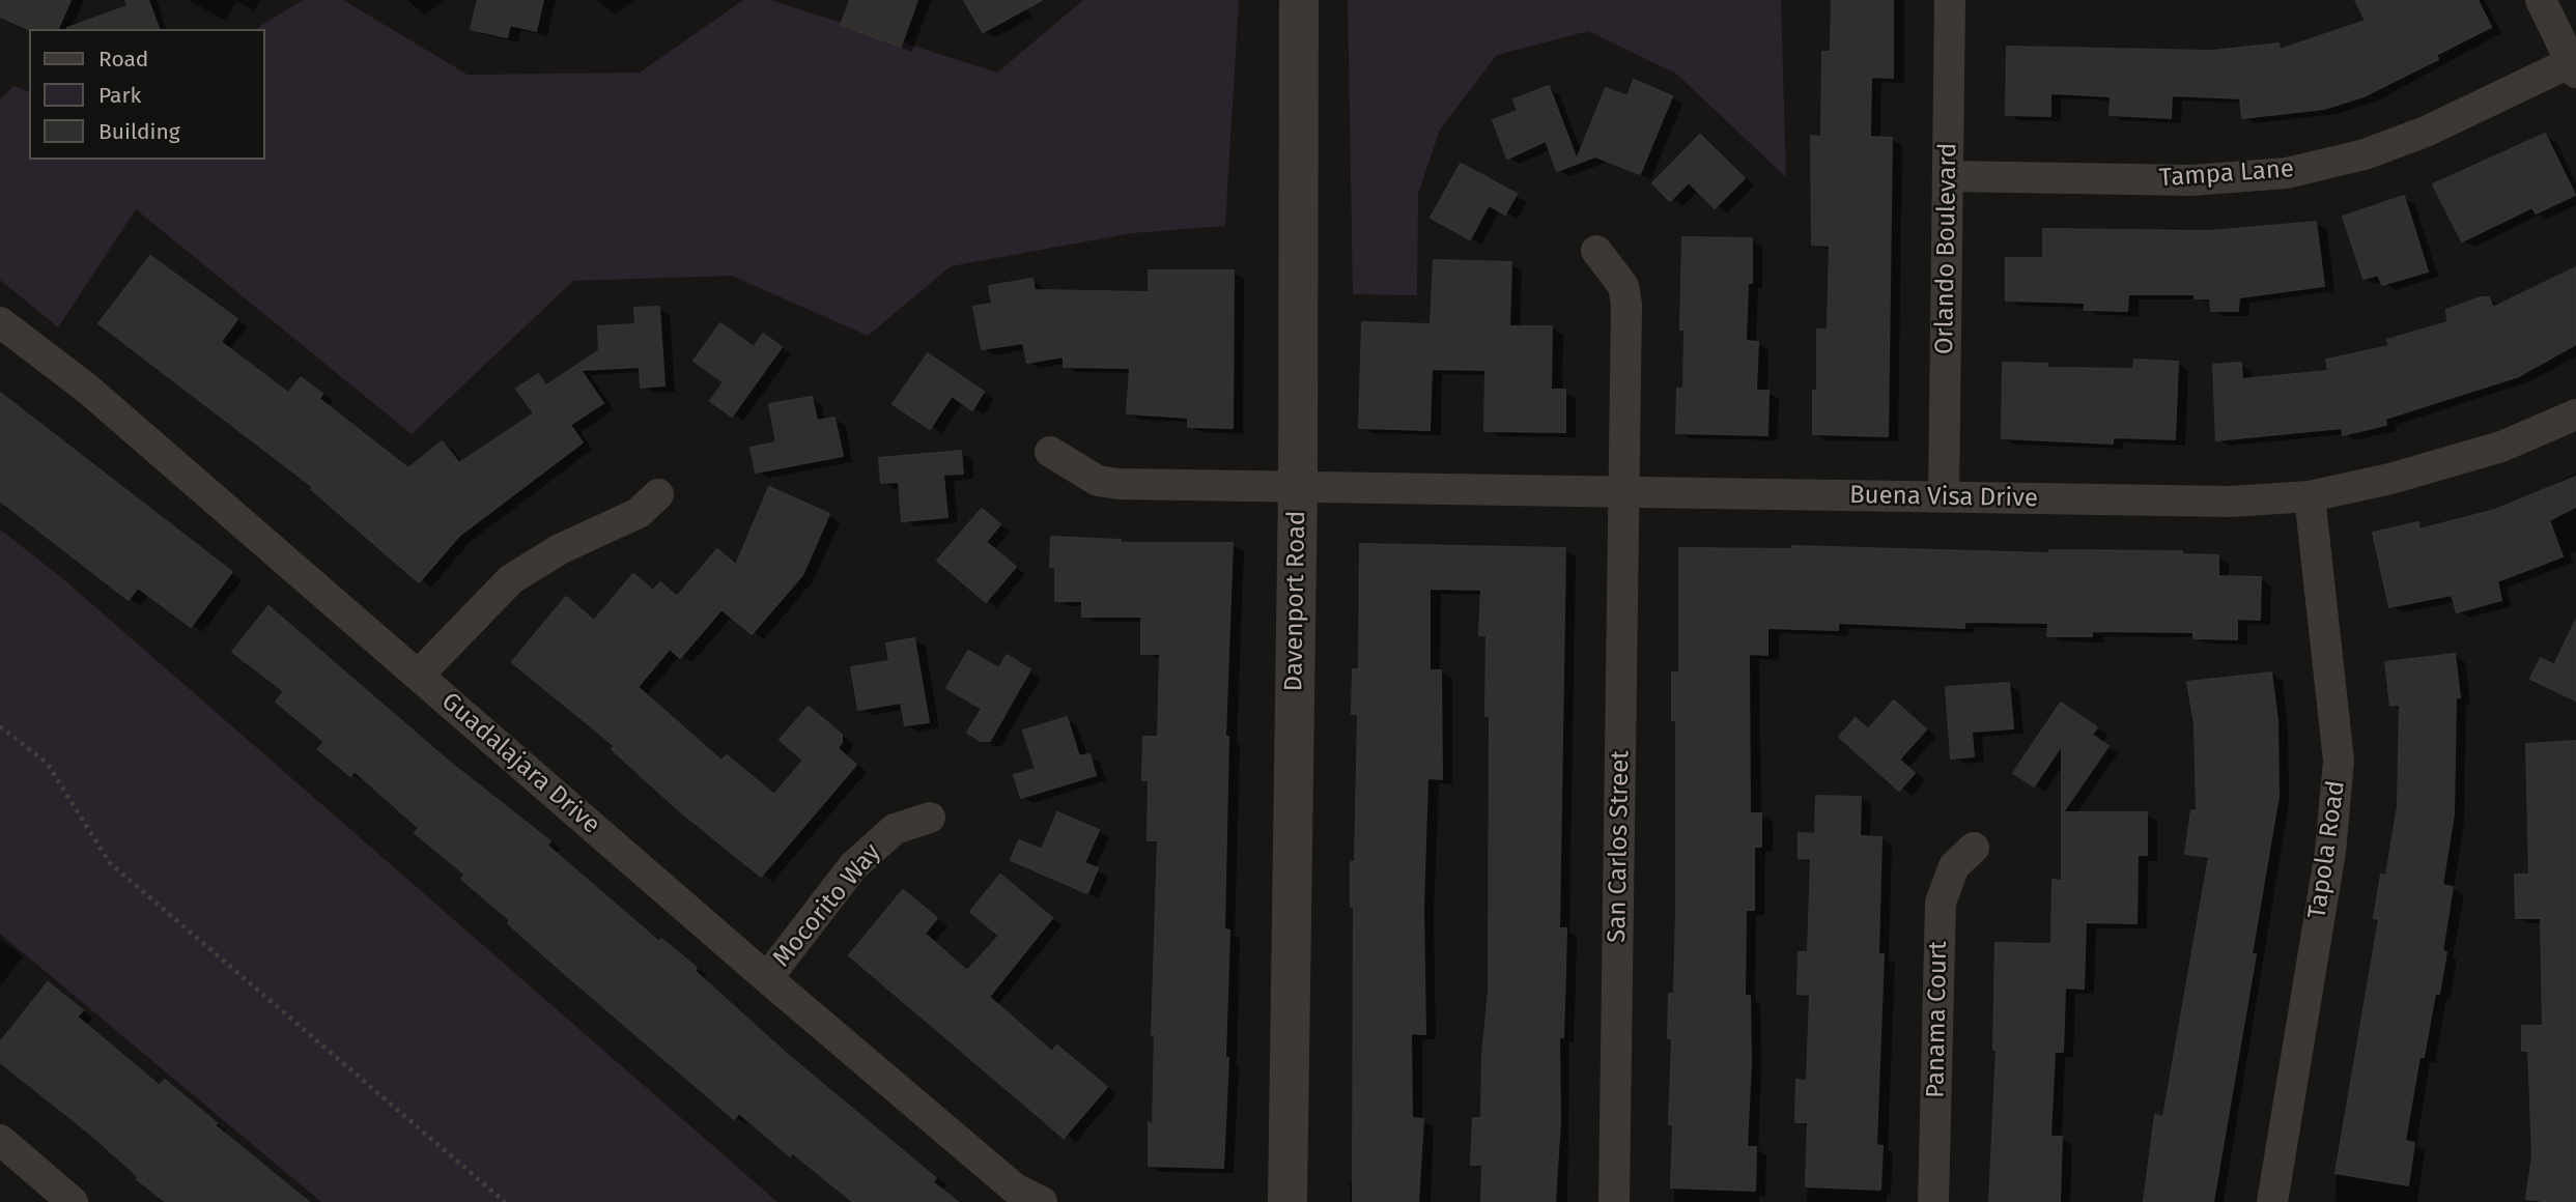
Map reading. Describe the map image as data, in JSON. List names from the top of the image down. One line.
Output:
{"streets":{"street":["Tampa Lane","Orlando Boulevard","Buena Visa Drive","Davenport Road","Guadalajara Drive","San Carlos Street","Tapola Road","Mocorito Way","Panama Court"]},"crossings":[["Tampa Lane","Orlando Boulevard"],["Orlando Boulevard","Buena Visa Drive"],["Buena Visa Drive","Davenport Road"],["Buena Visa Drive","San Carlos Street"],["Buena Visa Drive","Tapola Road"],["Guadalajara Drive","Mocorito Way"]],"legend":["Road","Park","Building"]}
